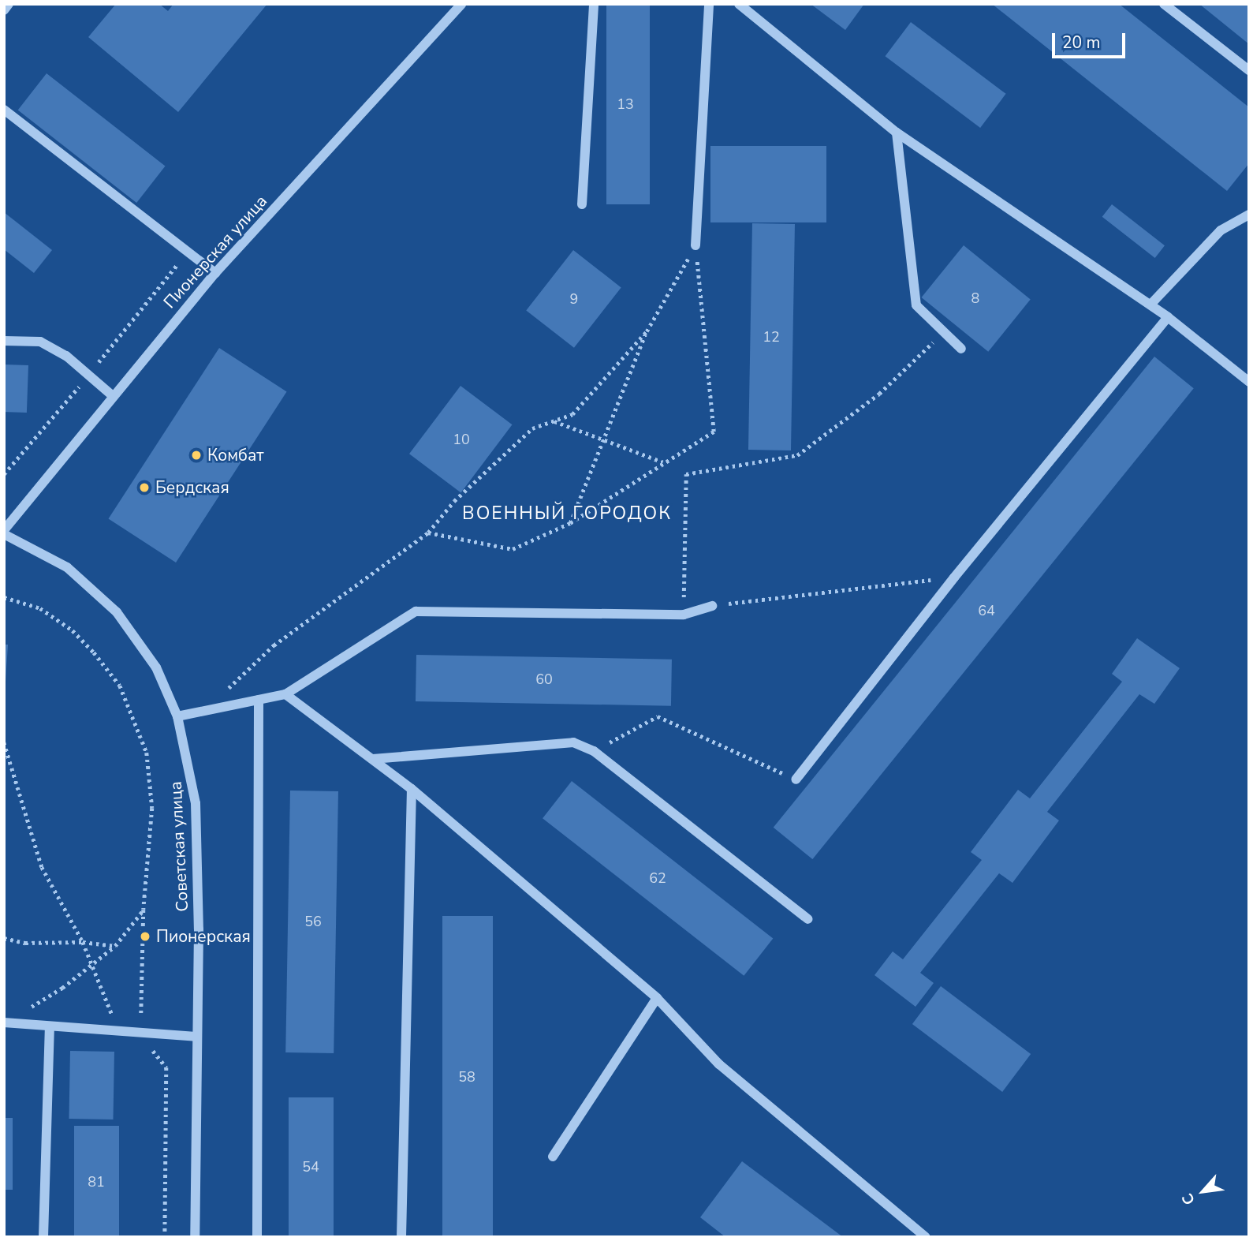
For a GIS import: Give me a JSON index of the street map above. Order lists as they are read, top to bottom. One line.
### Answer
{"streets":{"street":["Пионерская улица","Советская улица"]},"crossings":[["Пионерская улица","Советская улица"]],"districts":["ВОЕННЫЙ ГОРОДОК"],"places":["Комбат","Бердская","Пионерская"],"house_numbers":["13","8","9","12","10","64","60","62","56","58","54","81"],"scale_bar":"20 m","north":"bottom left"}
